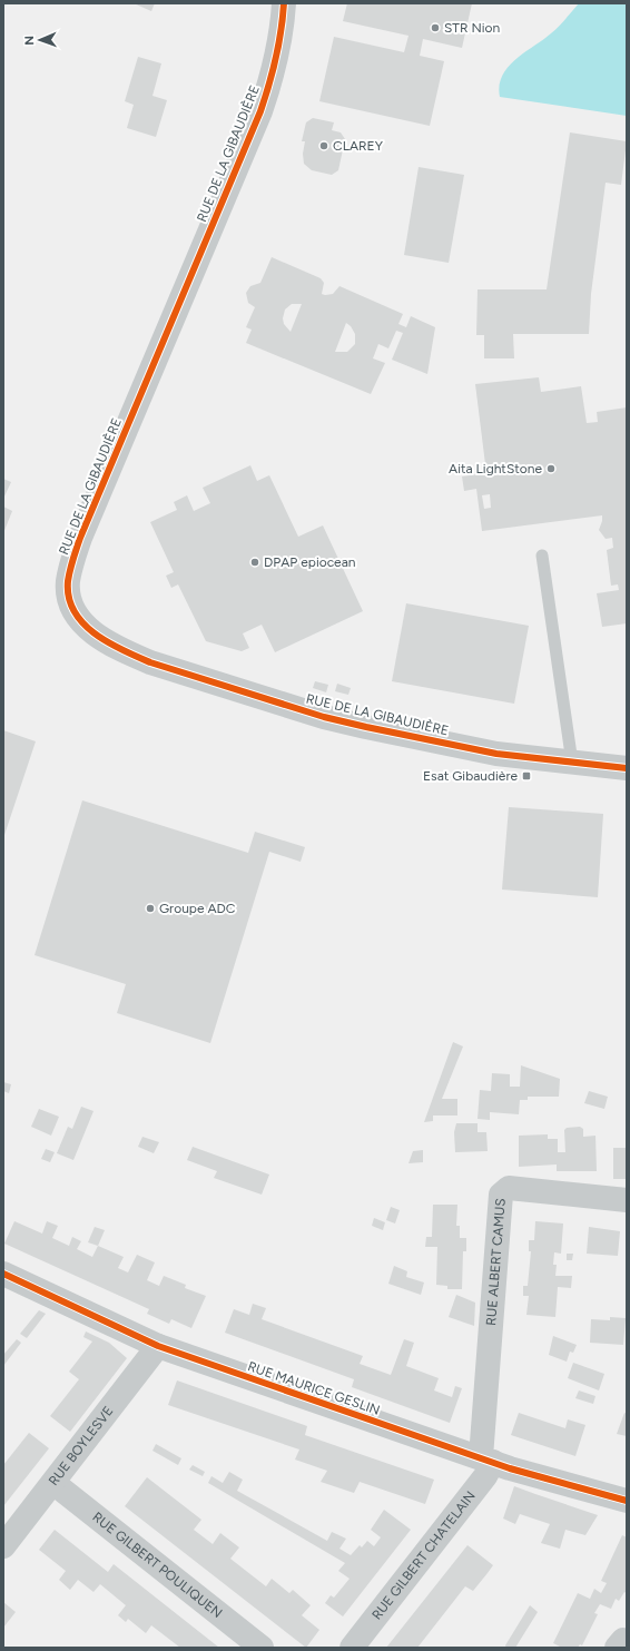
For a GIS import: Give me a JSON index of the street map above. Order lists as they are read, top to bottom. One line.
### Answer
{"streets":{"street":["RUE DE LA GIBAUDIÈRE","RUE ALBERT CAMUS","RUE MAURICE GESLIN","RUE BOYLESVE","RUE GILBERT CHATELAIN","RUE GILBERT POULIQUEN"]},"crossings":[["RUE ALBERT CAMUS","RUE MAURICE GESLIN"],["RUE ALBERT CAMUS","RUE GILBERT CHATELAIN"],["RUE MAURICE GESLIN","RUE BOYLESVE"],["RUE MAURICE GESLIN","RUE GILBERT CHATELAIN"],["RUE BOYLESVE","RUE GILBERT POULIQUEN"]],"places":{"other":["STR Nion","CLAREY","Aita LightStone","DPAP epiocean","Groupe ADC"],"transit":["Esat Gibaudière"]},"north":"left"}
